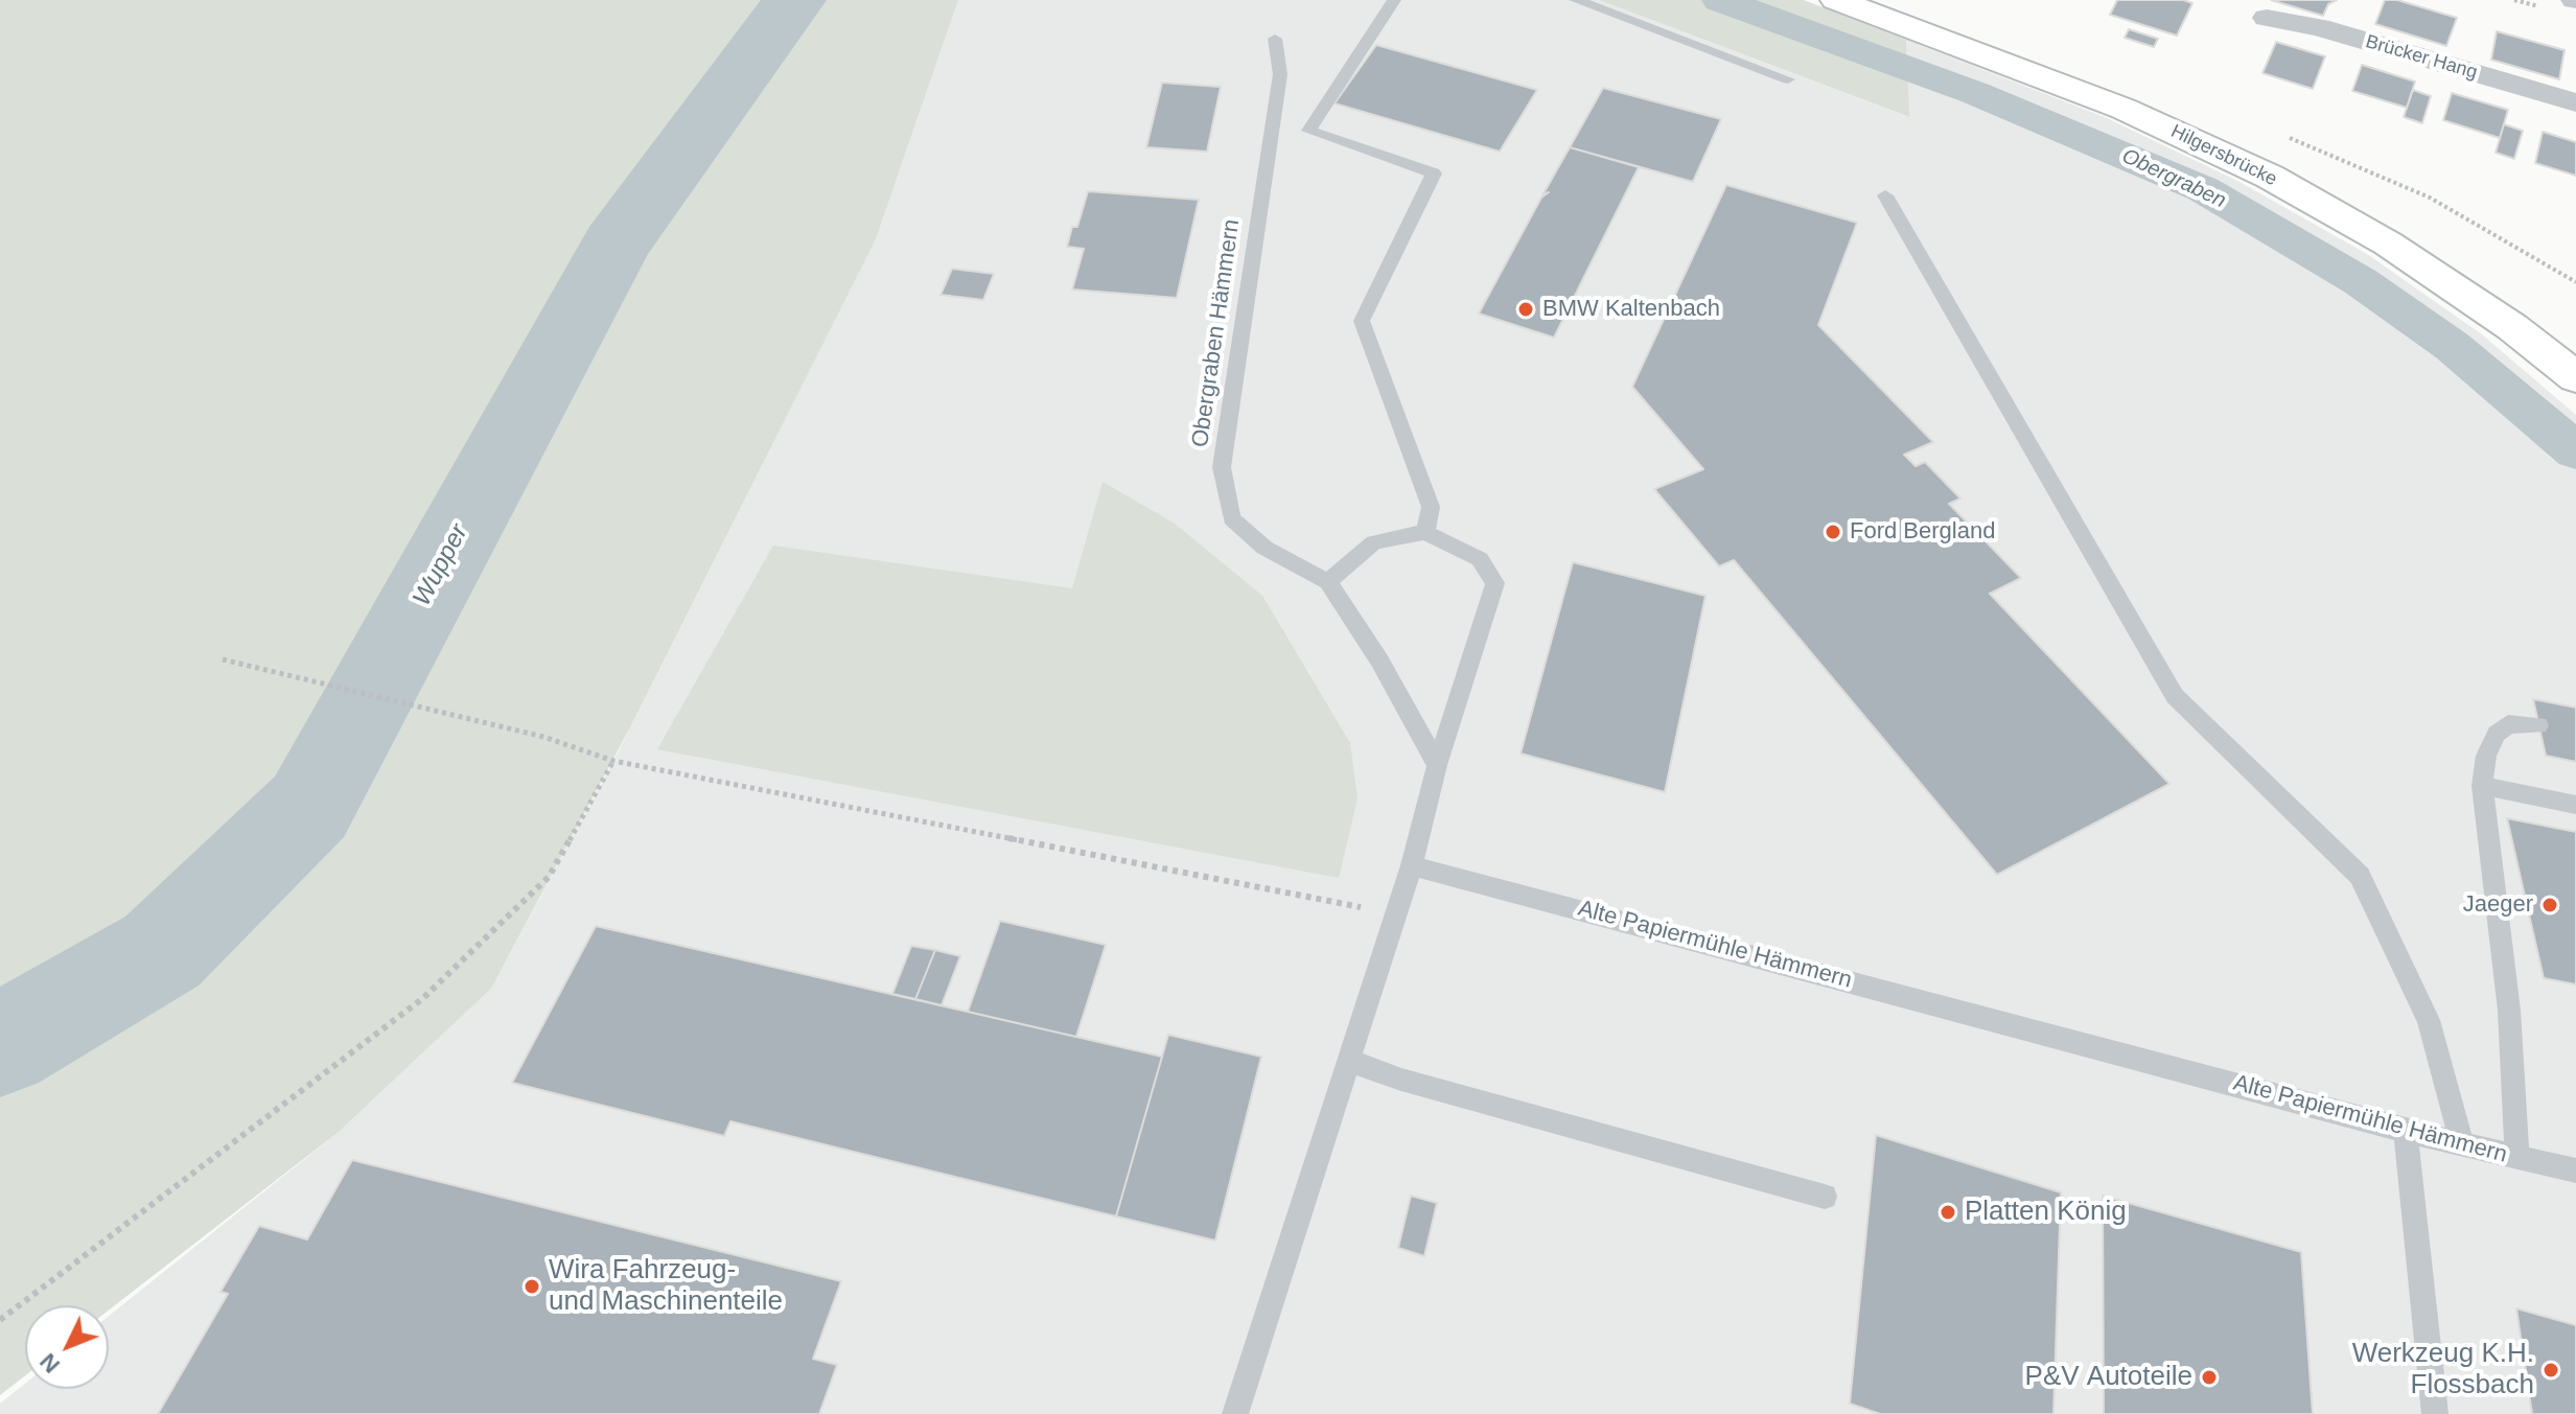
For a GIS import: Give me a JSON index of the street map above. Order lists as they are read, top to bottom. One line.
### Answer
{"streets":{"main road":["Hilgersbrücke"],"street":["Brücker Hang"],"lane":["Obergraben Hämmern","Alte Papiermühle Hämmern"]},"water":["Obergraben","Wupper"],"places":["BMW Kaltenbach","Ford Bergland","Jaeger","Platten König","Wira Fahrzeug- und Maschinenteile","Werkzeug K.H. Flossbach","P&V Autoteile"],"north":"bottom left"}
